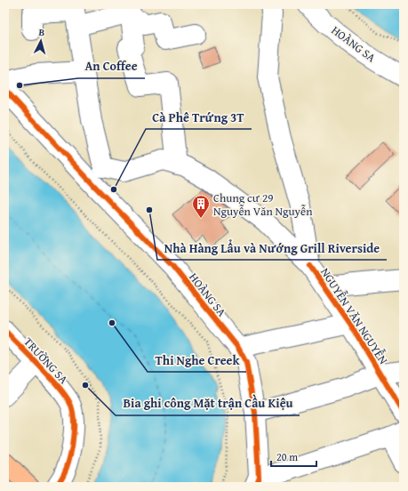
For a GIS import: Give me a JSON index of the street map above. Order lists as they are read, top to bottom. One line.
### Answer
{"streets":{"street":["HOÀNG SA","NGUYỄN VĂN NGUYỄN","TRƯỜNG SA"]},"places":{"other":["An Coffee","Cà Phê Trứng 3T","Nhà Hàng Lẩu và Nướng Grill Riverside","Thi Nghe Creek","Bia ghi công Mặt trận Cầu Kiệu"],"building":["Chung cư 29 Nguyễn Văn Nguyễn"]},"scale_bar":"20 m","north":"top"}
